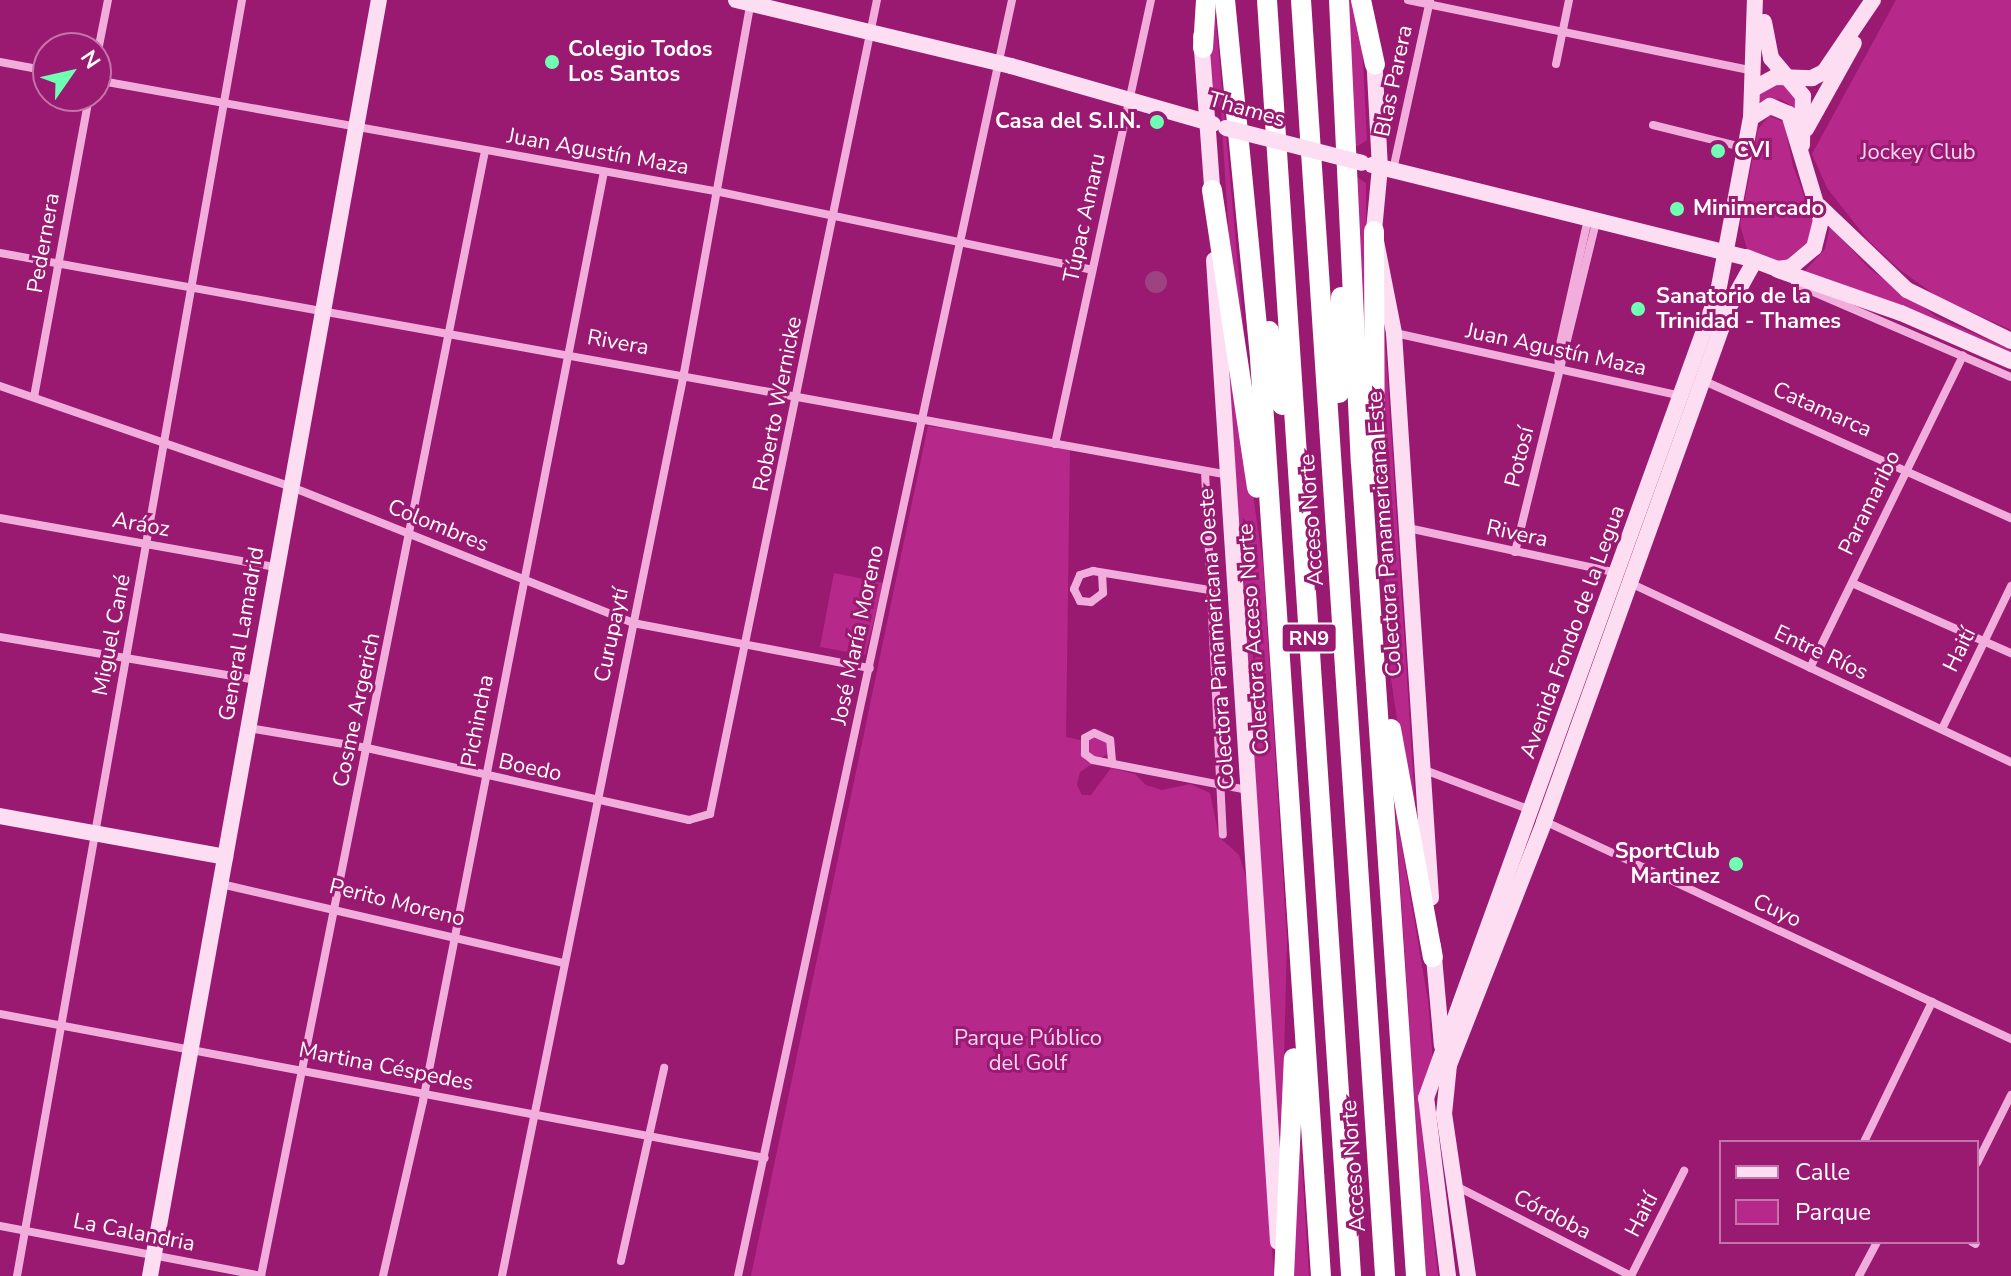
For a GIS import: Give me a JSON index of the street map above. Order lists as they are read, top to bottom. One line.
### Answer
{"streets":{"highway":["Acceso Norte","RN9","Colectora Acceso Norte"],"street":["Blas Parera","Thames","Juan Agustín Maza","Túpac Amaru","Pedernera","Rivera","Roberto Wernicke","Catamarca","Potosí","Paramaribo","Aráoz","Colombres","Colectora Panamericana Este","Avenida Fondo de la Legua","General Lamadrid","Miguel Cané","Curupaytí","José María Moreno","Colectora Panamericana Oeste","Haití","Entre Ríos","Cosme Argerich","Pichincha","Boedo","Perito Moreno","Cuyo","Martina Céspedes","Córdoba","La Calandria"]},"crossings":[["Blas Parera","Thames"],["Blas Parera","Colectora Panamericana Este"],["Thames","Túpac Amaru"],["Thames","Roberto Wernicke"],["Thames","Potosí"],["Thames","Colectora Panamericana Este"],["Thames","Avenida Fondo de la Legua"],["Thames","Curupaytí"],["Thames","José María Moreno"],["Thames","Colectora Panamericana Oeste"],["Juan Agustín Maza","Túpac Amaru"],["Juan Agustín Maza","Roberto Wernicke"],["Juan Agustín Maza","Potosí"],["Juan Agustín Maza","Colectora Panamericana Este"],["Juan Agustín Maza","Avenida Fondo de la Legua"],["Juan Agustín Maza","General Lamadrid"],["Juan Agustín Maza","Miguel Cané"],["Juan Agustín Maza","Curupaytí"],["Juan Agustín Maza","José María Moreno"],["Juan Agustín Maza","Cosme Argerich"],["Juan Agustín Maza","Pichincha"],["Túpac Amaru","Rivera"],["Pedernera","Rivera"],["Pedernera","Colombres"],["Rivera","Roberto Wernicke"],["Rivera","Potosí"],["Rivera","Colectora Panamericana Este"],["Rivera","Avenida Fondo de la Legua"],["Rivera","General Lamadrid"],["Rivera","Miguel Cané"],["Rivera","Curupaytí"],["Rivera","José María Moreno"],["Rivera","Colectora Panamericana Oeste"],["Rivera","Entre Ríos"],["Rivera","Cosme Argerich"],["Rivera","Pichincha"],["Roberto Wernicke","Colombres"],["Roberto Wernicke","Boedo"],["Catamarca","Paramaribo"],["Catamarca","Avenida Fondo de la Legua"],["Paramaribo","Entre Ríos"],["Aráoz","General Lamadrid"],["Aráoz","Miguel Cané"],["Colombres","General Lamadrid"],["Colombres","Miguel Cané"],["Colombres","Curupaytí"],["Colombres","José María Moreno"],["Colombres","Cosme Argerich"],["Colombres","Pichincha"],["Colectora Panamericana Este","Avenida Fondo de la Legua"],["Avenida Fondo de la Legua","Entre Ríos"],["Avenida Fondo de la Legua","Cuyo"],["General Lamadrid","Boedo"],["General Lamadrid","Perito Moreno"],["General Lamadrid","Martina Céspedes"],["General Lamadrid","La Calandria"],["Miguel Cané","Martina Céspedes"],["Miguel Cané","La Calandria"],["Curupaytí","Boedo"],["Curupaytí","Perito Moreno"],["Curupaytí","Martina Céspedes"],["José María Moreno","Martina Céspedes"],["Haití","Entre Ríos"],["Haití","Córdoba"],["Cosme Argerich","Boedo"],["Cosme Argerich","Perito Moreno"],["Cosme Argerich","Martina Céspedes"],["Cosme Argerich","La Calandria"],["Pichincha","Boedo"],["Pichincha","Perito Moreno"],["Pichincha","Martina Céspedes"]],"parks":["Jockey Club","Parque Público del Golf"],"places":["Colegio Todos Los Santos","Casa del S.I.N.","CVI","Minimercado","Sanatorio de la Trinidad - Thames","SportClub Martinez"],"legend":["Calle","Parque"],"north":"top right"}
